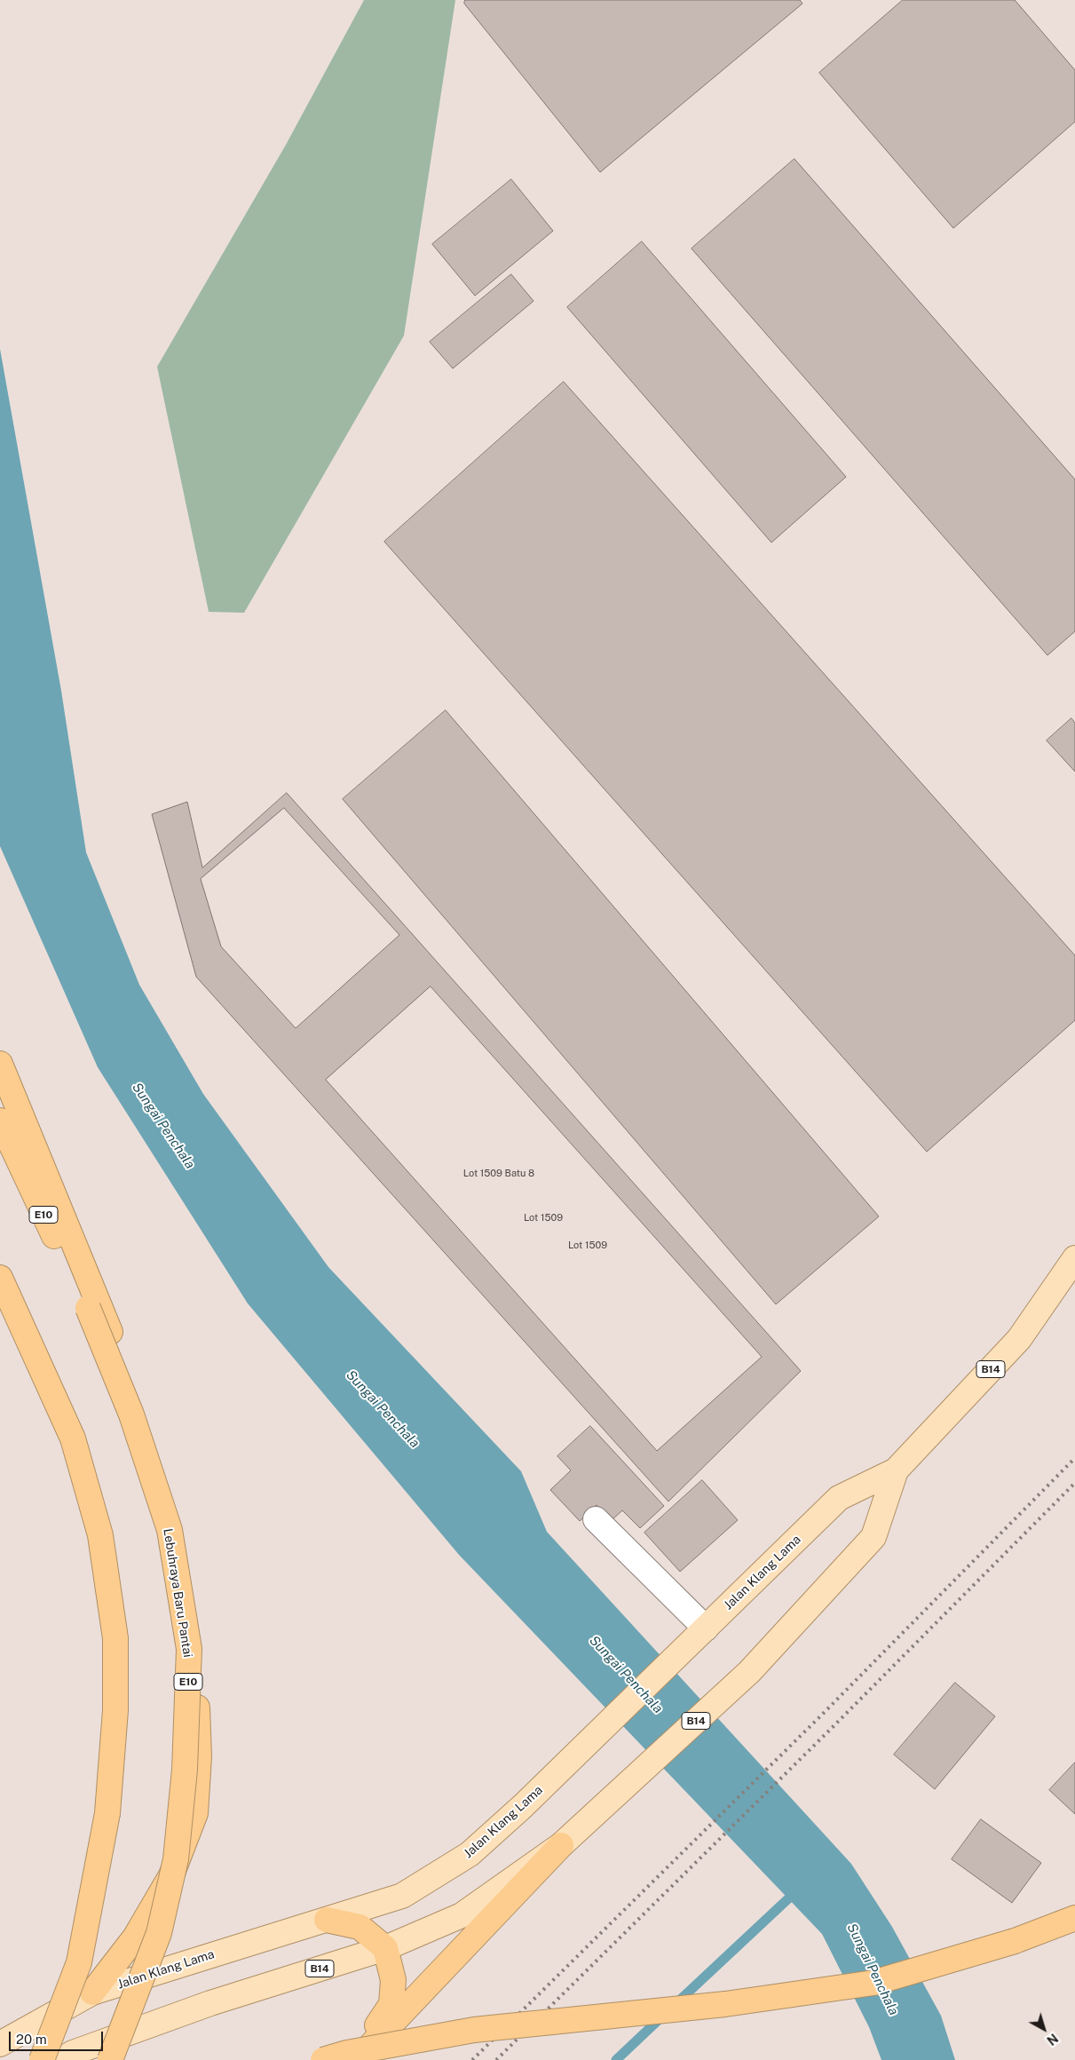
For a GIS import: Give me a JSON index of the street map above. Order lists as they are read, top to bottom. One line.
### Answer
{"streets":{"highway":["E10","Lebuhraya Baru Pantai"],"main road":["B14","Jalan Klang Lama"]},"water":["Sungai Penchala"],"house_numbers":["Lot 1509 Batu 8","Lot 1509","Lot 1509"],"scale_bar":"20 m","north":"bottom right"}
